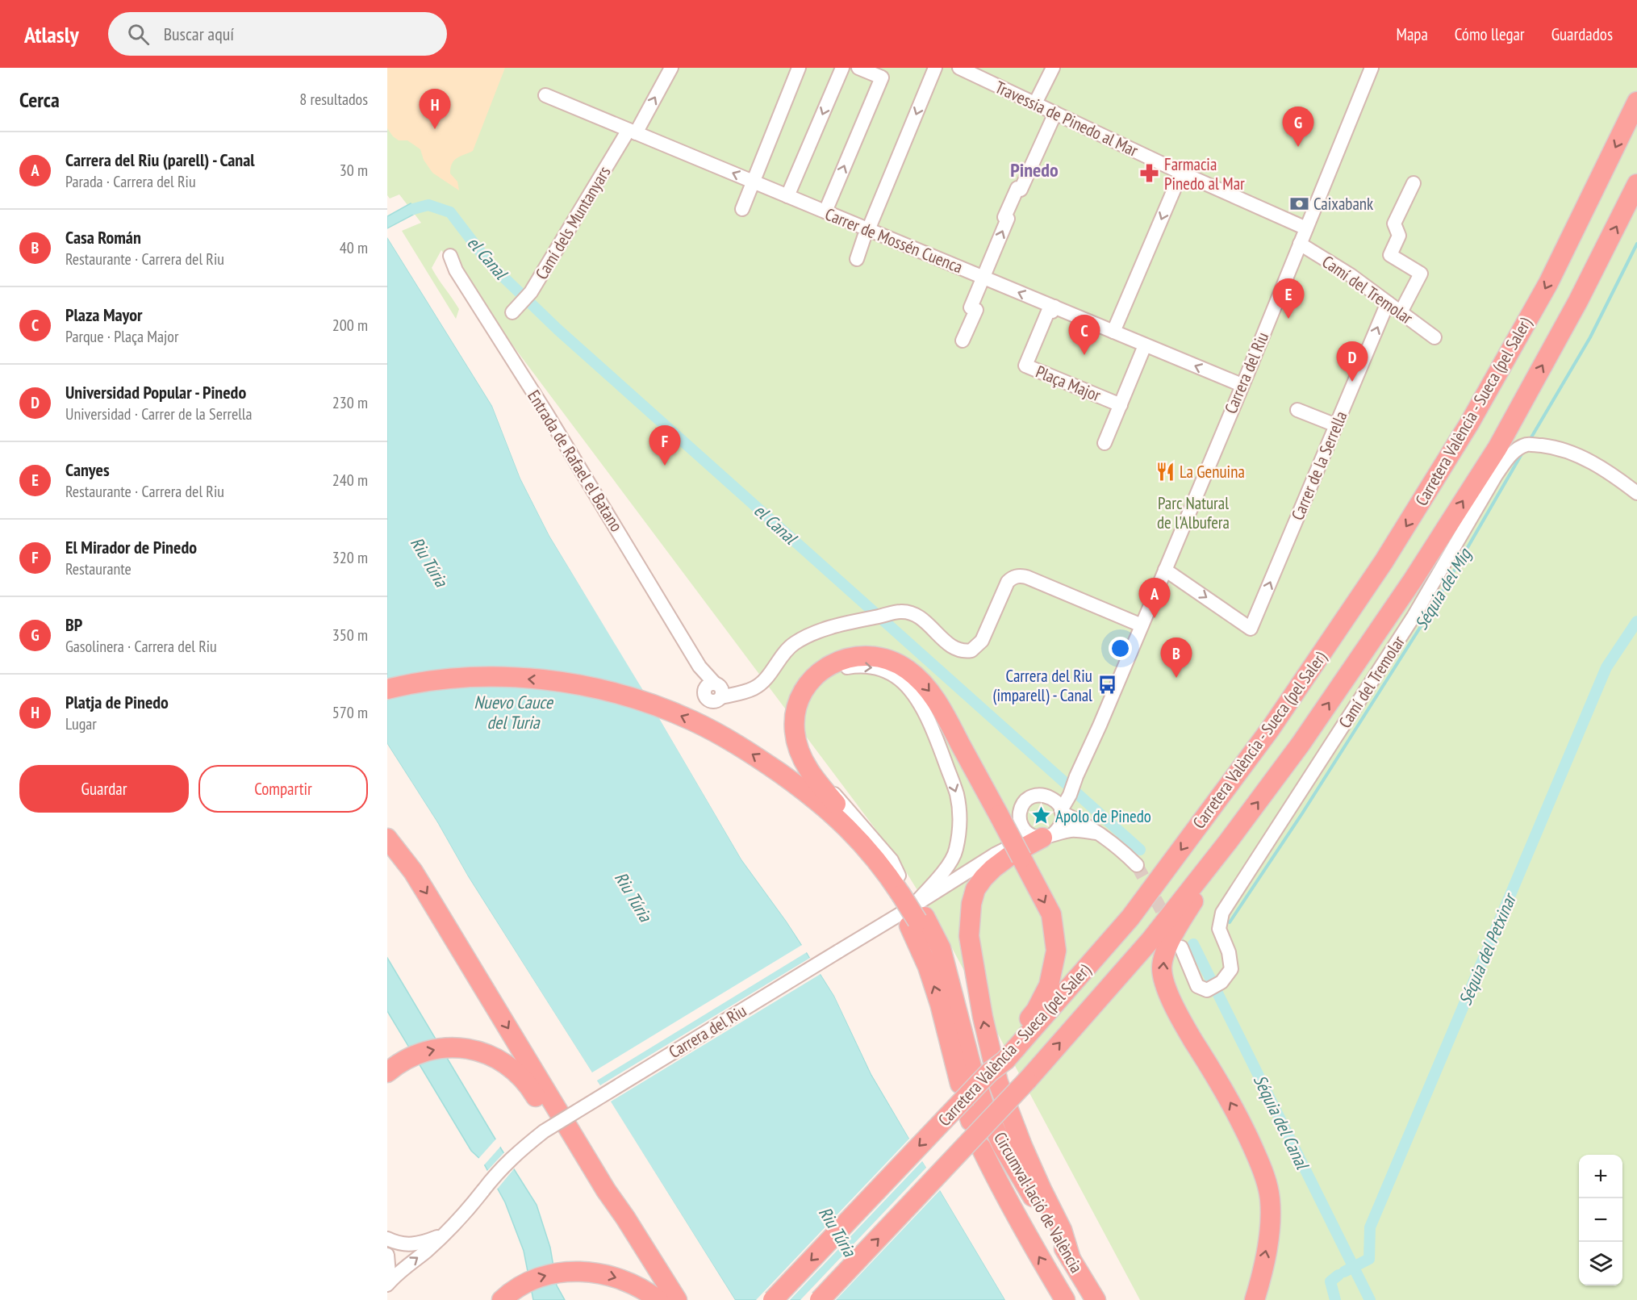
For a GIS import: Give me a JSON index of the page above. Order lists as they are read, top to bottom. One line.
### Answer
{"streets":{"highway":["Carretera València - Sueca (pel Saler)","Circumval·lació de València"],"street":["Travessia de Pinedo al Mar","Camí dels Muntanyars","Carrer de Mossén Cuenca","Camí del Tremolar","Carrera del Riu","Plaça Major","Entrada de Rafael el Batano","Carrer de la Serrella"]},"crossings":[["Travessia de Pinedo al Mar","Carrera del Riu"],["Camí dels Muntanyars","Carrer de Mossén Cuenca"],["Carrer de Mossén Cuenca","Carrera del Riu"],["Carrer de Mossén Cuenca","Plaça Major"],["Camí del Tremolar","Carrera del Riu"],["Camí del Tremolar","Carrer de la Serrella"],["Carrera del Riu","Entrada de Rafael el Batano"],["Carrera del Riu","Carrer de la Serrella"],["Carrera del Riu","Circumval·lació de València"]],"one_way":["Carrer de Mossén Cuenca"],"districts":["Pinedo"],"water":["el Canal","Riu Túria","Séquia del Mig","Nuevo Cauce del Turia","Séquia del Petxinar","Séquia del Canal"],"parks":["Parc Natural de l'Albufera"],"places":{"pharmacy":["Farmacia Pinedo al Mar"],"bank":["Caixabank"],"restaurant":["La Genuina"],"bus stop":["Carrera del Riu (imparell) - Canal"],"place":["Apolo de Pinedo"]},"page":{"header":"Atlasly","search":"Buscar aquí","nav":["Mapa","Cómo llegar","Guardados"],"heading":["Cerca","8 resultados"],"pins":["H","G","E","C","D","F","A","B"],"list":[{"mark":"A","name":"Carrera del Riu (parell) - Canal","note":"Parada · Carrera del Riu","value":"30 m"},{"mark":"B","name":"Casa Román","note":"Restaurante · Carrera del Riu","value":"40 m"},{"mark":"C","name":"Plaza Mayor","note":"Parque · Plaça Major","value":"200 m"},{"mark":"D","name":"Universidad Popular - Pinedo","note":"Universidad · Carrer de la Serrella","value":"230 m"},{"mark":"E","name":"Canyes","note":"Restaurante · Carrera del Riu","value":"240 m"},{"mark":"F","name":"El Mirador de Pinedo","note":"Restaurante","value":"320 m"},{"mark":"G","name":"BP","note":"Gasolinera · Carrera del Riu","value":"350 m"},{"mark":"H","name":"Platja de Pinedo","note":"Lugar","value":"570 m"}],"buttons":["Guardar","Compartir"],"map_buttons":["+","−"]}}
